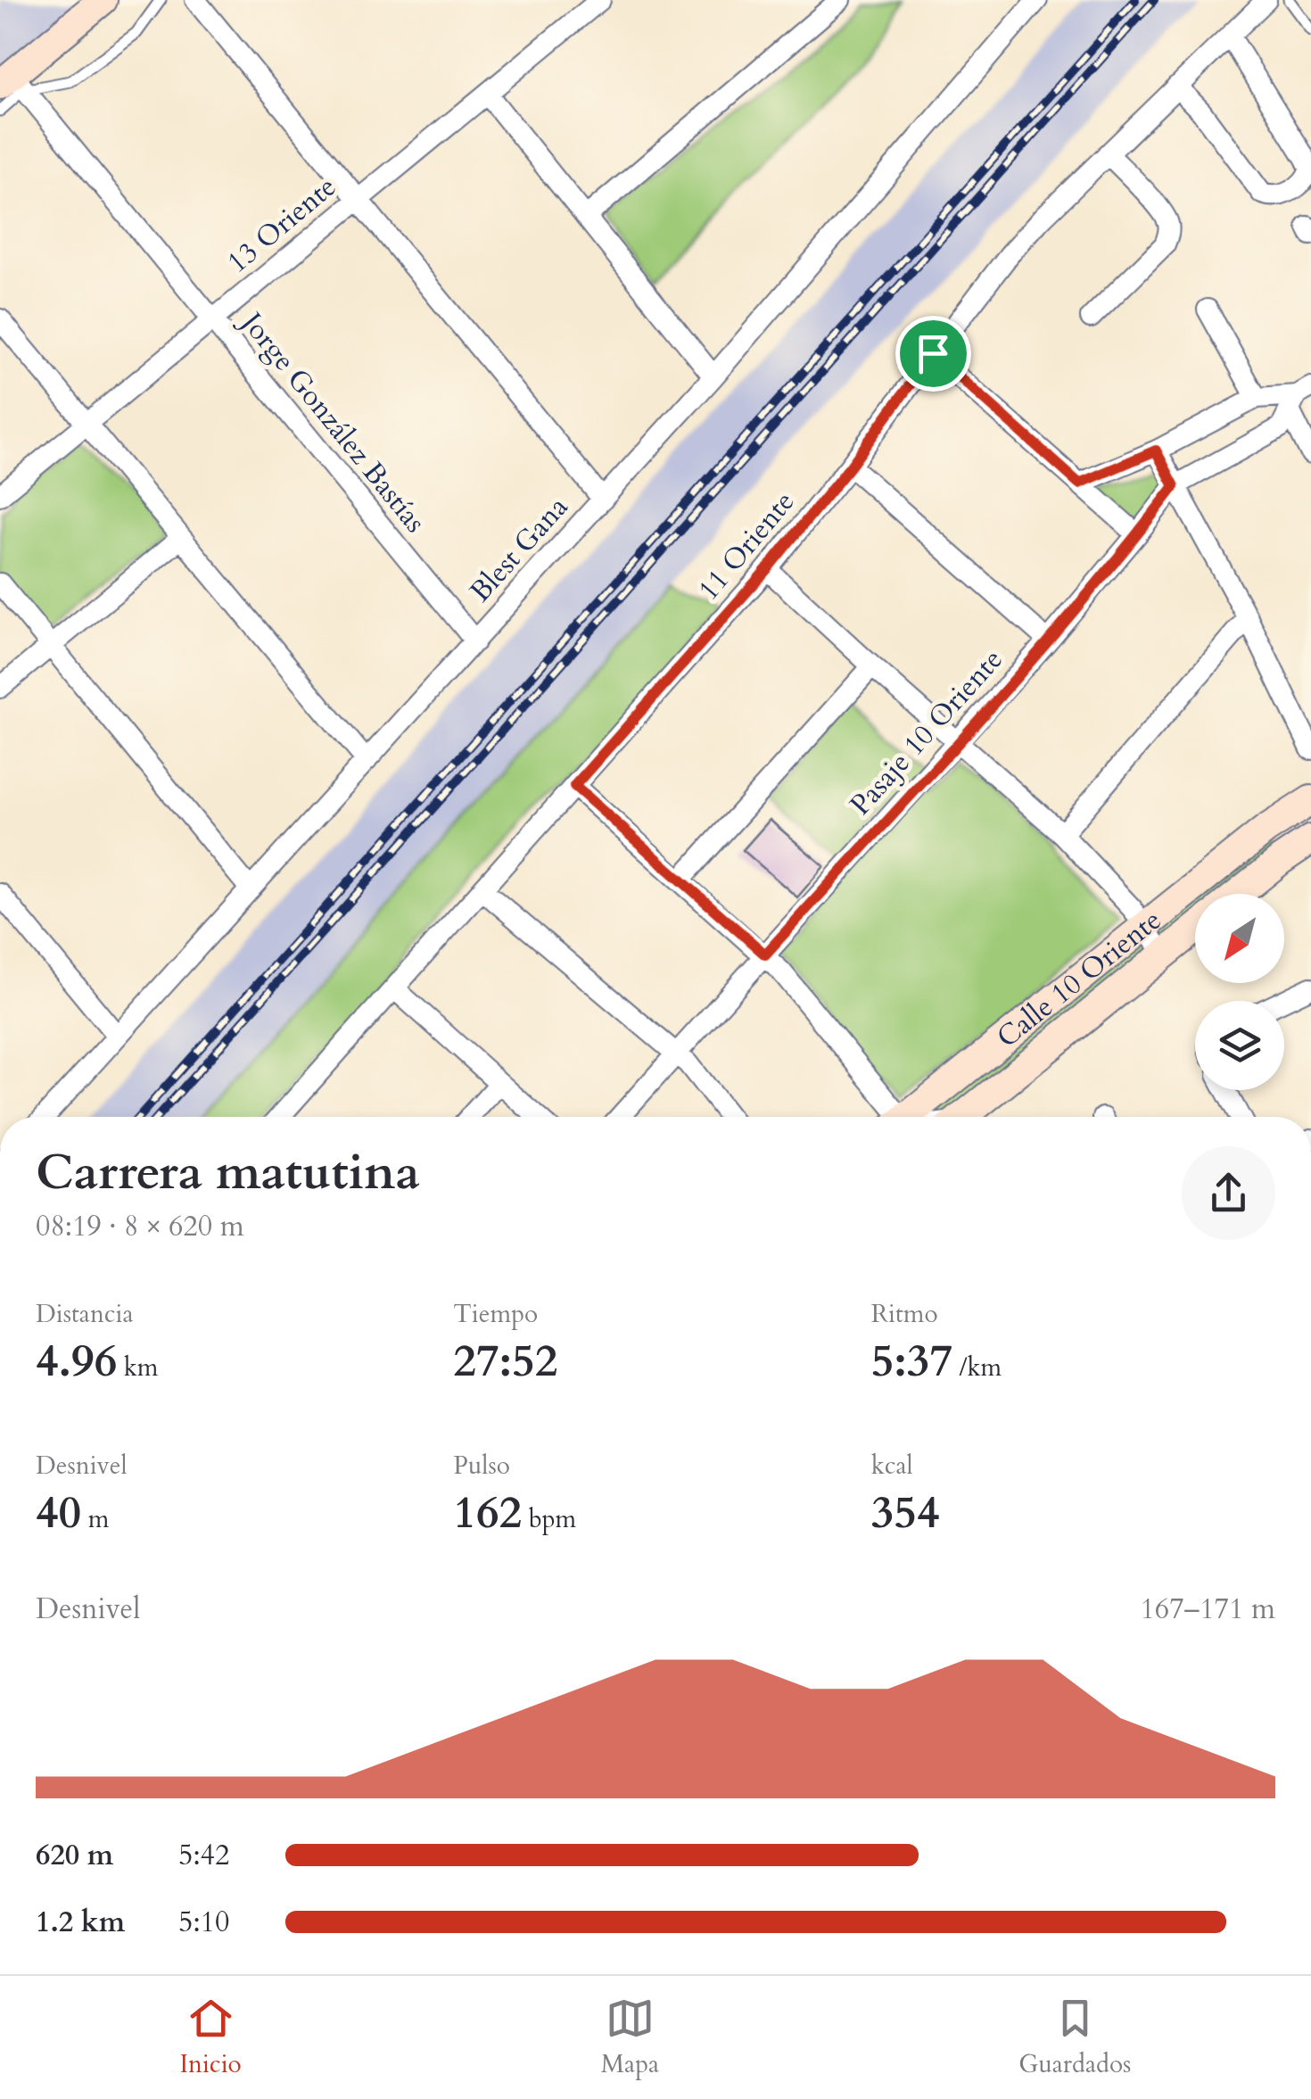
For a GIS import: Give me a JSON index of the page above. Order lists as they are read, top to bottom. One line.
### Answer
{"streets":{"main road":["Calle 10 Oriente"],"street":["13 Oriente","Jorge González Bastías","11 Oriente","Blest Gana","Pasaje 10 Oriente"]},"crossings":[["13 Oriente","Jorge González Bastías"],["Jorge González Bastías","Blest Gana"]],"north":"bottom left","page":{"heading":["Carrera matutina","08:19 · 8 × 620 m"],"stats":[["Distancia","4.96 km"],["Tiempo","27:52"],["Ritmo","5:37 /km"],["Desnivel","40 m"],["Pulso","162 bpm"],["kcal","354"]],"chart":["Desnivel","167–171 m"],"list":[{"name":"620 m","note":"5:42"},{"name":"1.2 km","note":"5:10"}],"tabs":["Inicio","Mapa","Guardados"]}}
